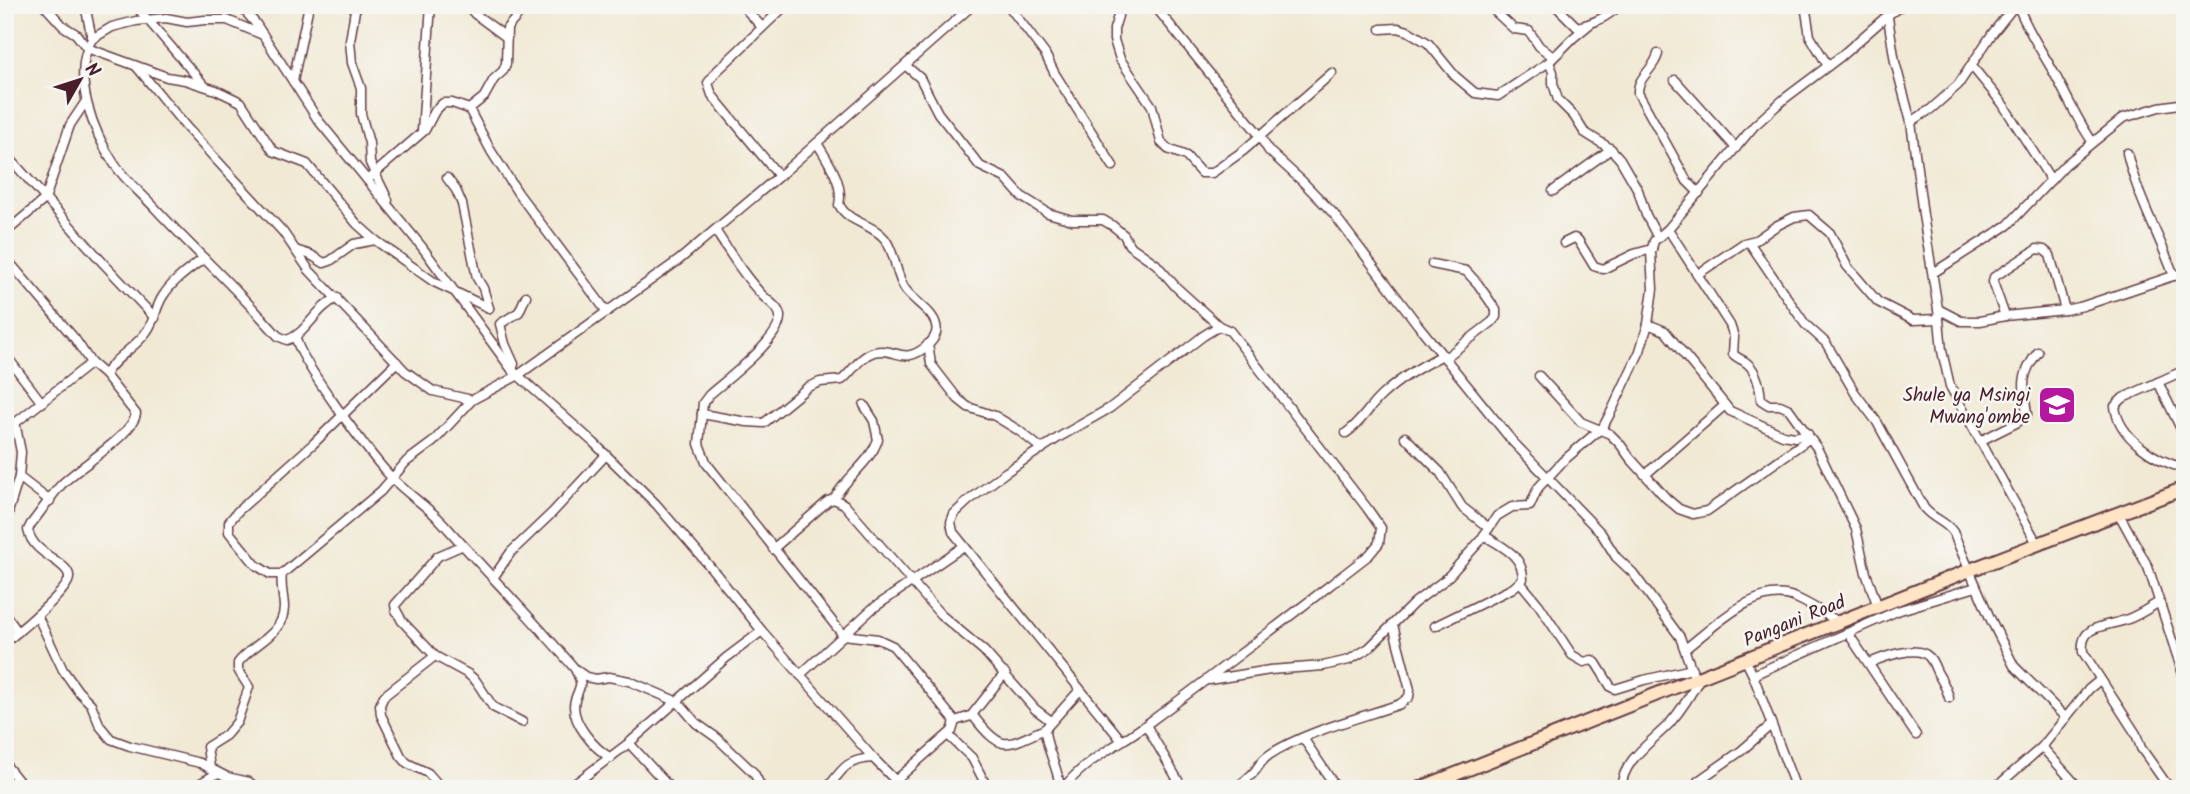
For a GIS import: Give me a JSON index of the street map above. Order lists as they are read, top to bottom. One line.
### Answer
{"streets":{"main road":["Pangani Road"]},"places":{"school or university":["Shule ya Msingi Mwang'ombe"]},"north":"top right"}
